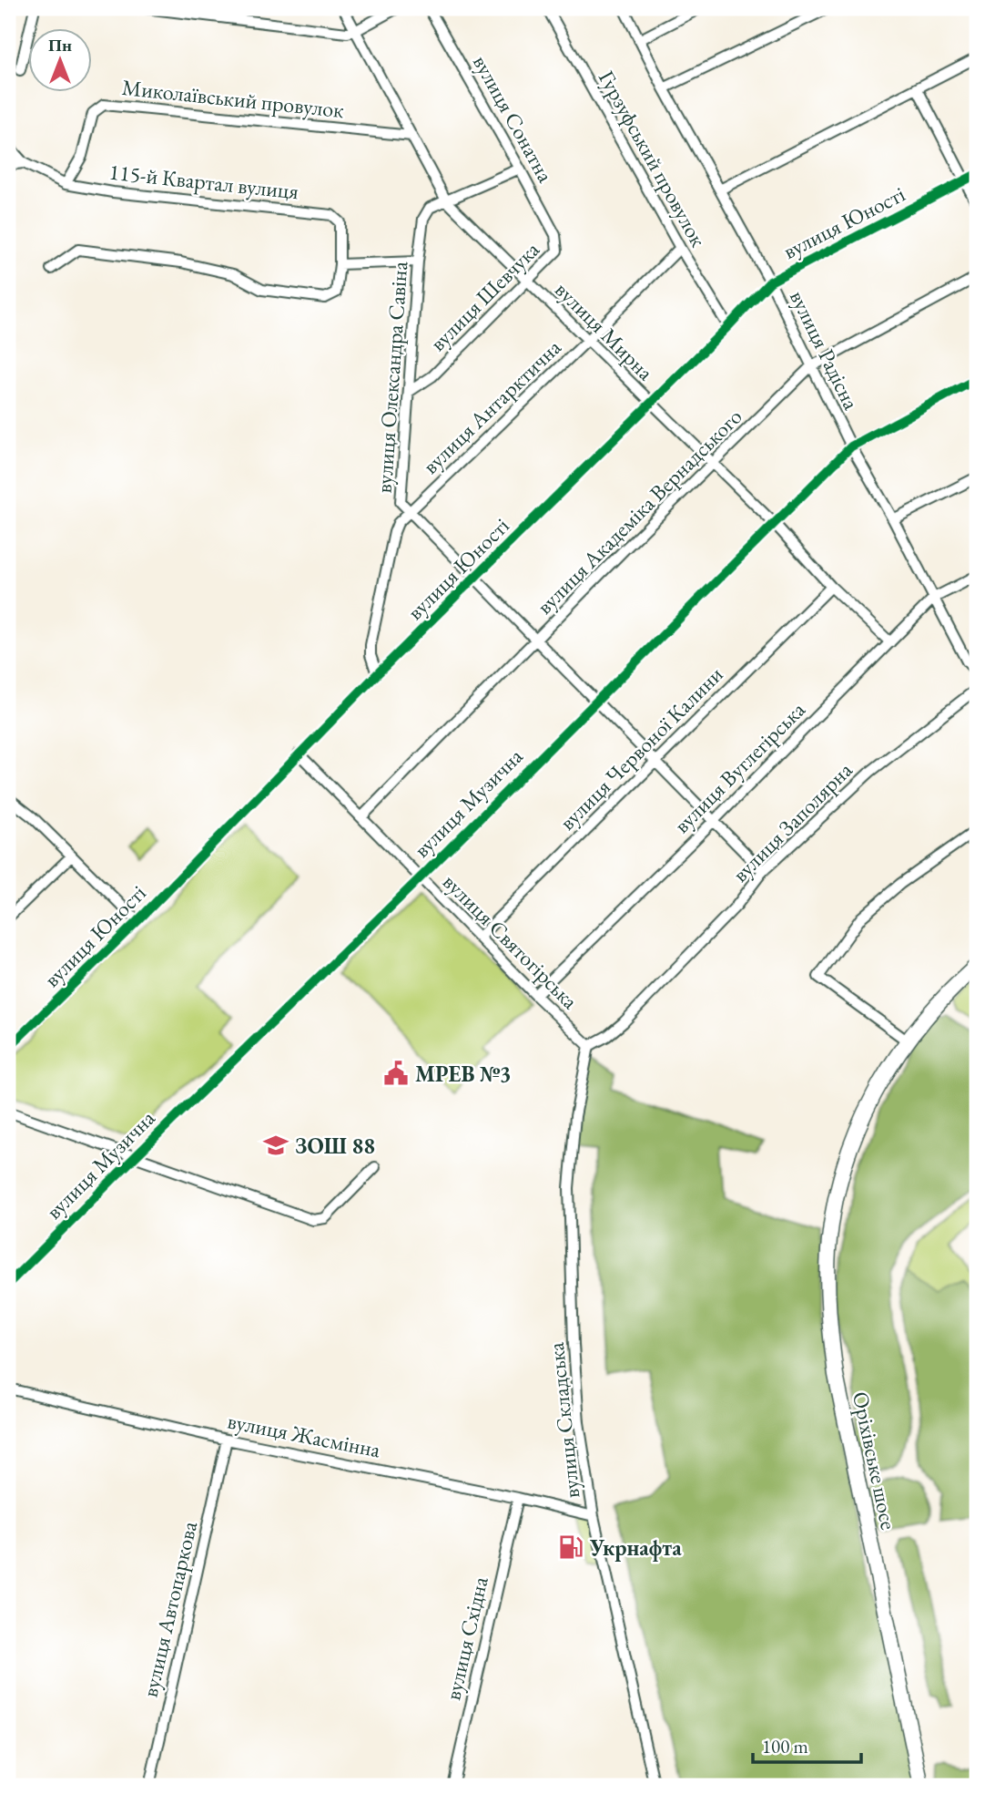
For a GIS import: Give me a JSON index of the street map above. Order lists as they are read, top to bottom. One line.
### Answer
{"streets":{"highway":["Оріхівське шосе"],"street":["Миколаївський провулок","вулиця Сонатна","Гурзуфський провулок","115-й Квартал вулиця","вулиця Юності","вулиця Шевчука","вулиця Мирна","вулиця Радісна","вулиця Олександра Савіна","вулиця Антарктична","вулиця Академіка Вернадського","вулиця Червоної Калини","вулиця Вуглегірська","вулиця Музична","вулиця Заполярна","вулиця Святогірська","вулиця Складська","вулиця Жасмінна","вулиця Автопаркова","вулиця Східна"]},"crossings":[["Миколаївський провулок","115-й Квартал вулиця"],["Миколаївський провулок","вулиця Мирна"],["вулиця Сонатна","вулиця Шевчука"],["вулиця Сонатна","вулиця Олександра Савіна"],["Гурзуфський провулок","вулиця Юності"],["Гурзуфський провулок","вулиця Антарктична"],["вулиця Юності","вулиця Мирна"],["вулиця Юності","вулиця Радісна"],["вулиця Юності","вулиця Олександра Савіна"],["вулиця Юності","вулиця Святогірська"],["вулиця Шевчука","вулиця Мирна"],["вулиця Шевчука","вулиця Олександра Савіна"],["вулиця Мирна","вулиця Олександра Савіна"],["вулиця Мирна","вулиця Антарктична"],["вулиця Мирна","вулиця Академіка Вернадського"],["вулиця Мирна","вулиця Червоної Калини"],["вулиця Мирна","вулиця Вуглегірська"],["вулиця Мирна","вулиця Музична"],["вулиця Радісна","вулиця Академіка Вернадського"],["вулиця Радісна","вулиця Вуглегірська"],["вулиця Радісна","вулиця Музична"],["вулиця Олександра Савіна","вулиця Антарктична"],["вулиця Академіка Вернадського","вулиця Святогірська"],["вулиця Червоної Калини","вулиця Святогірська"],["вулиця Вуглегірська","вулиця Святогірська"],["вулиця Музична","вулиця Святогірська"],["вулиця Заполярна","вулиця Святогірська"],["вулиця Заполярна","вулиця Складська"],["вулиця Святогірська","вулиця Складська"],["вулиця Складська","вулиця Жасмінна"],["вулиця Жасмінна","вулиця Автопаркова"],["вулиця Жасмінна","вулиця Східна"]],"places":{"public building":["МРЕВ №3"],"school or university":["ЗОШ 88"],"fuel station":["Укрнафта"]},"scale_bar":"100 m","north":"top"}
